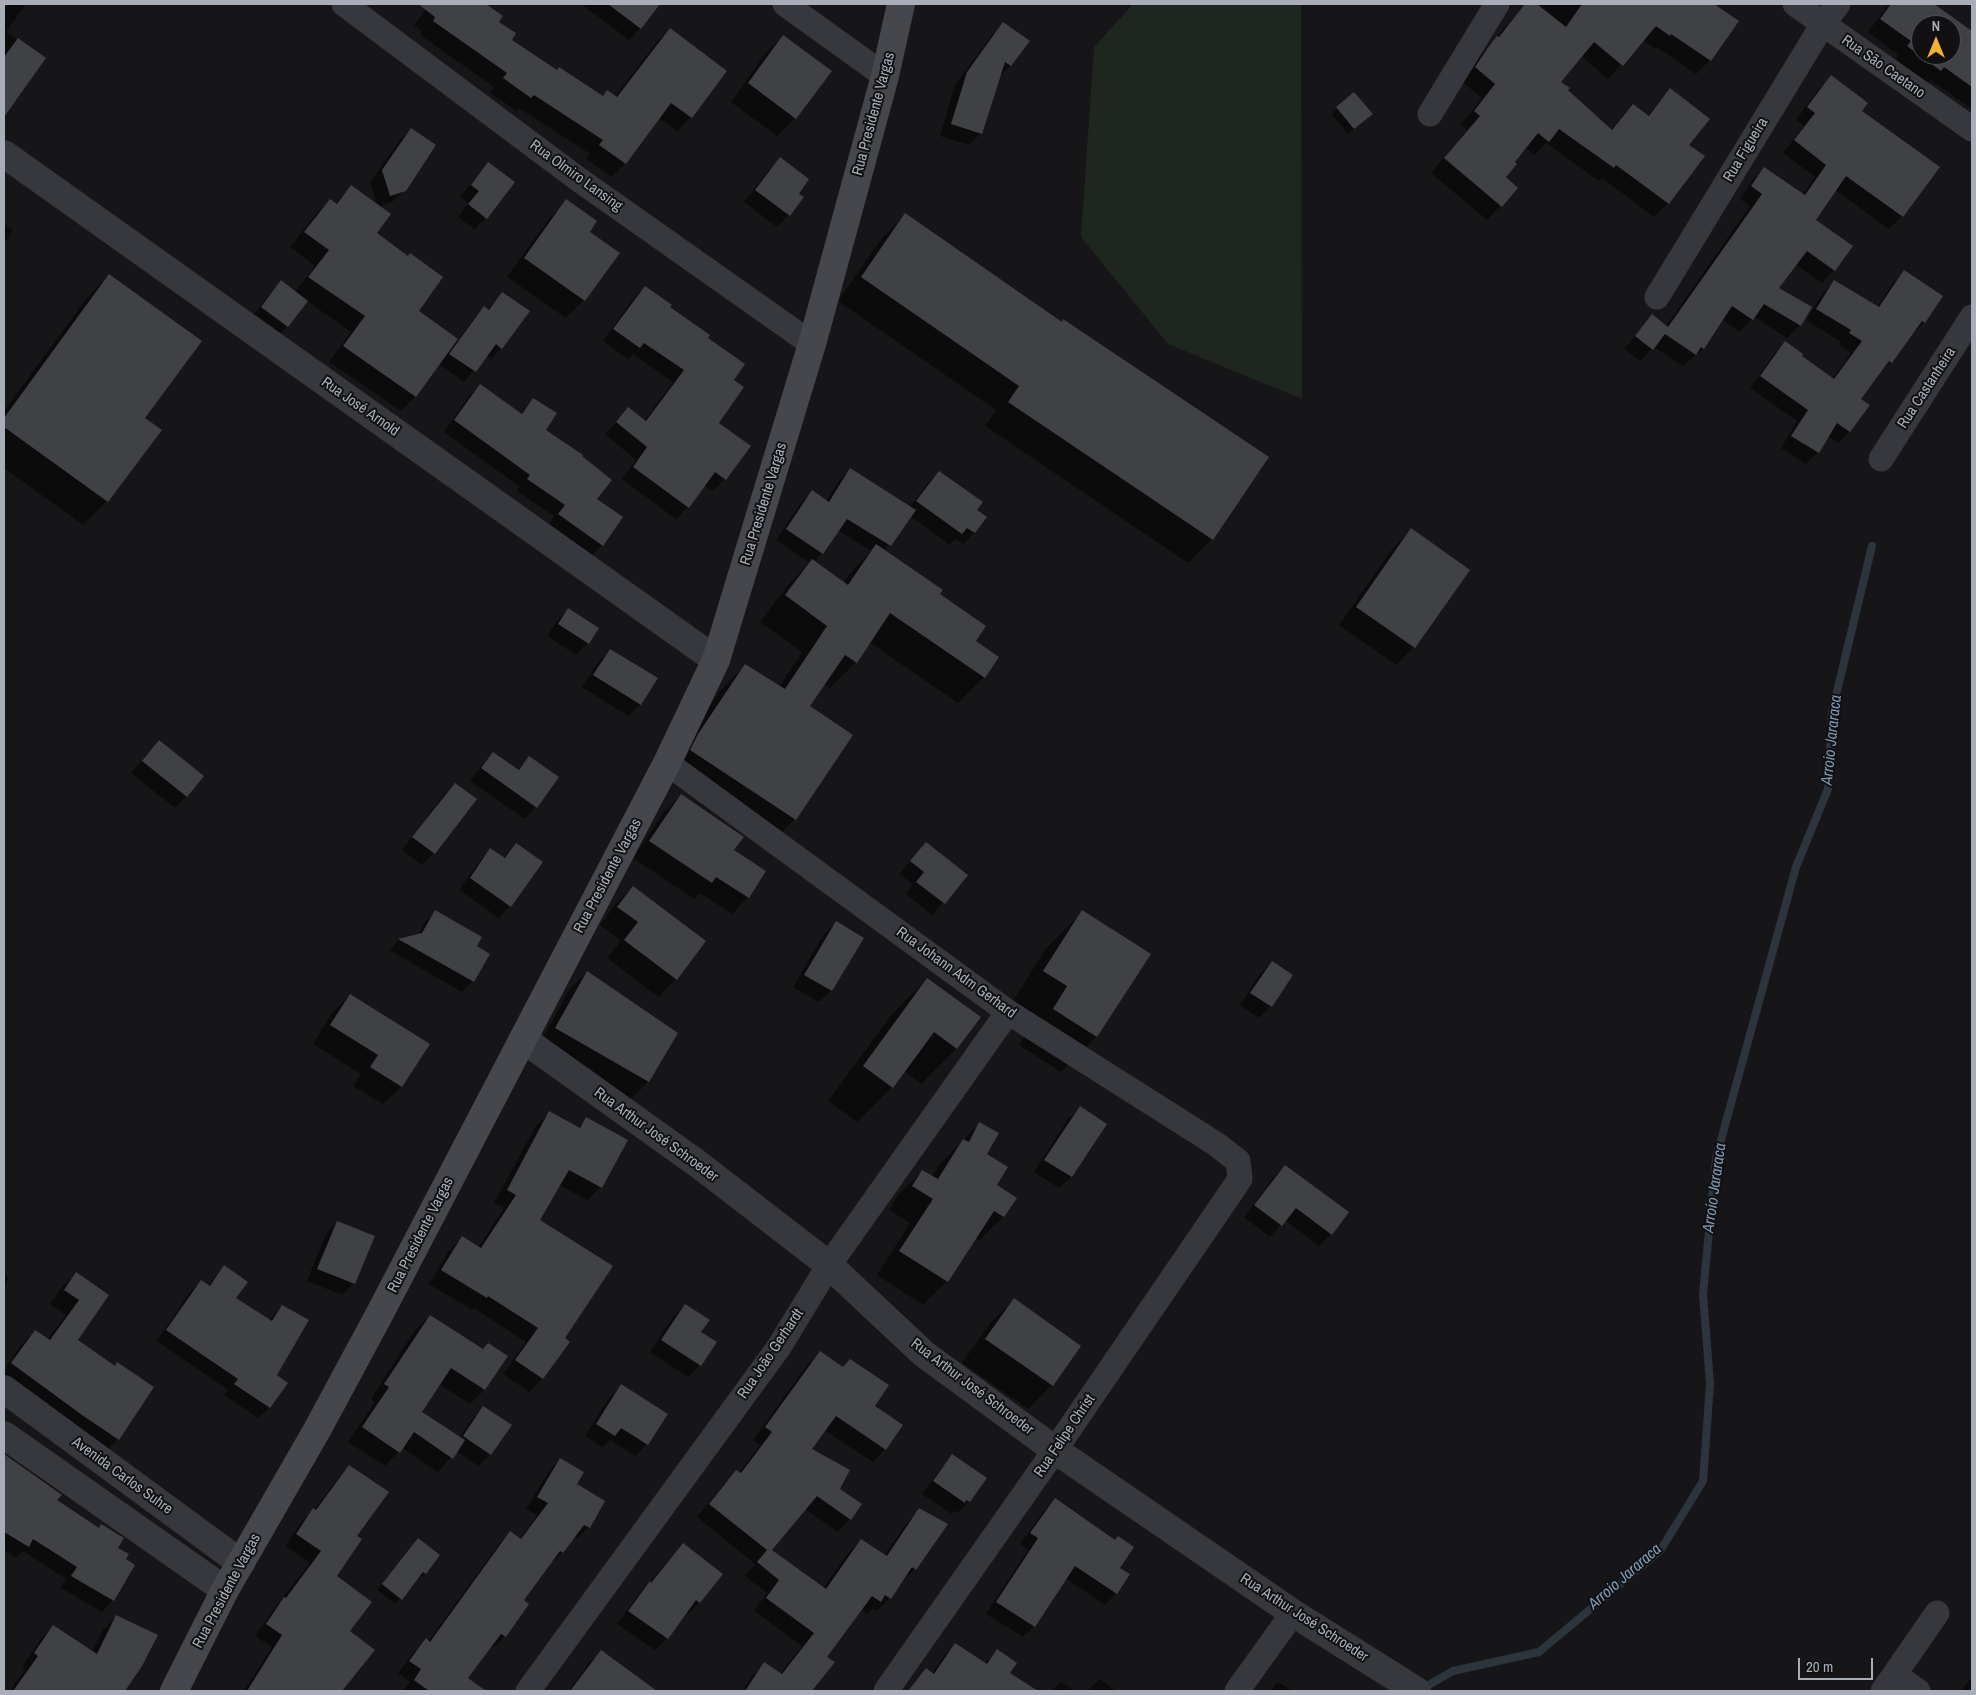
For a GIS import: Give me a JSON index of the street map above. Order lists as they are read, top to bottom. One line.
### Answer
{"streets":{"main road":["Rua Presidente Vargas"],"street":["Rua São Caetano","Rua Figueira","Rua Olmiro Lansing","Rua Castanheira","Rua José Arnold","Rua Johann Adm Gerhard","Rua Arthur José Schroeder","Rua João Gerhardt","Rua Felipe Christ","Avenida Carlos Suhre"]},"crossings":[["Rua São Caetano","Rua Figueira"],["Rua Presidente Vargas","Rua Olmiro Lansing"],["Rua Presidente Vargas","Rua José Arnold"],["Rua Presidente Vargas","Rua Johann Adm Gerhard"],["Rua Presidente Vargas","Rua Arthur José Schroeder"],["Rua Presidente Vargas","Avenida Carlos Suhre"],["Rua Johann Adm Gerhard","Rua João Gerhardt"],["Rua Johann Adm Gerhard","Rua Felipe Christ"],["Rua Arthur José Schroeder","Rua João Gerhardt"],["Rua Arthur José Schroeder","Rua Felipe Christ"]],"water":["Arroio Jararaca"],"scale_bar":"20 m","north":"top"}
